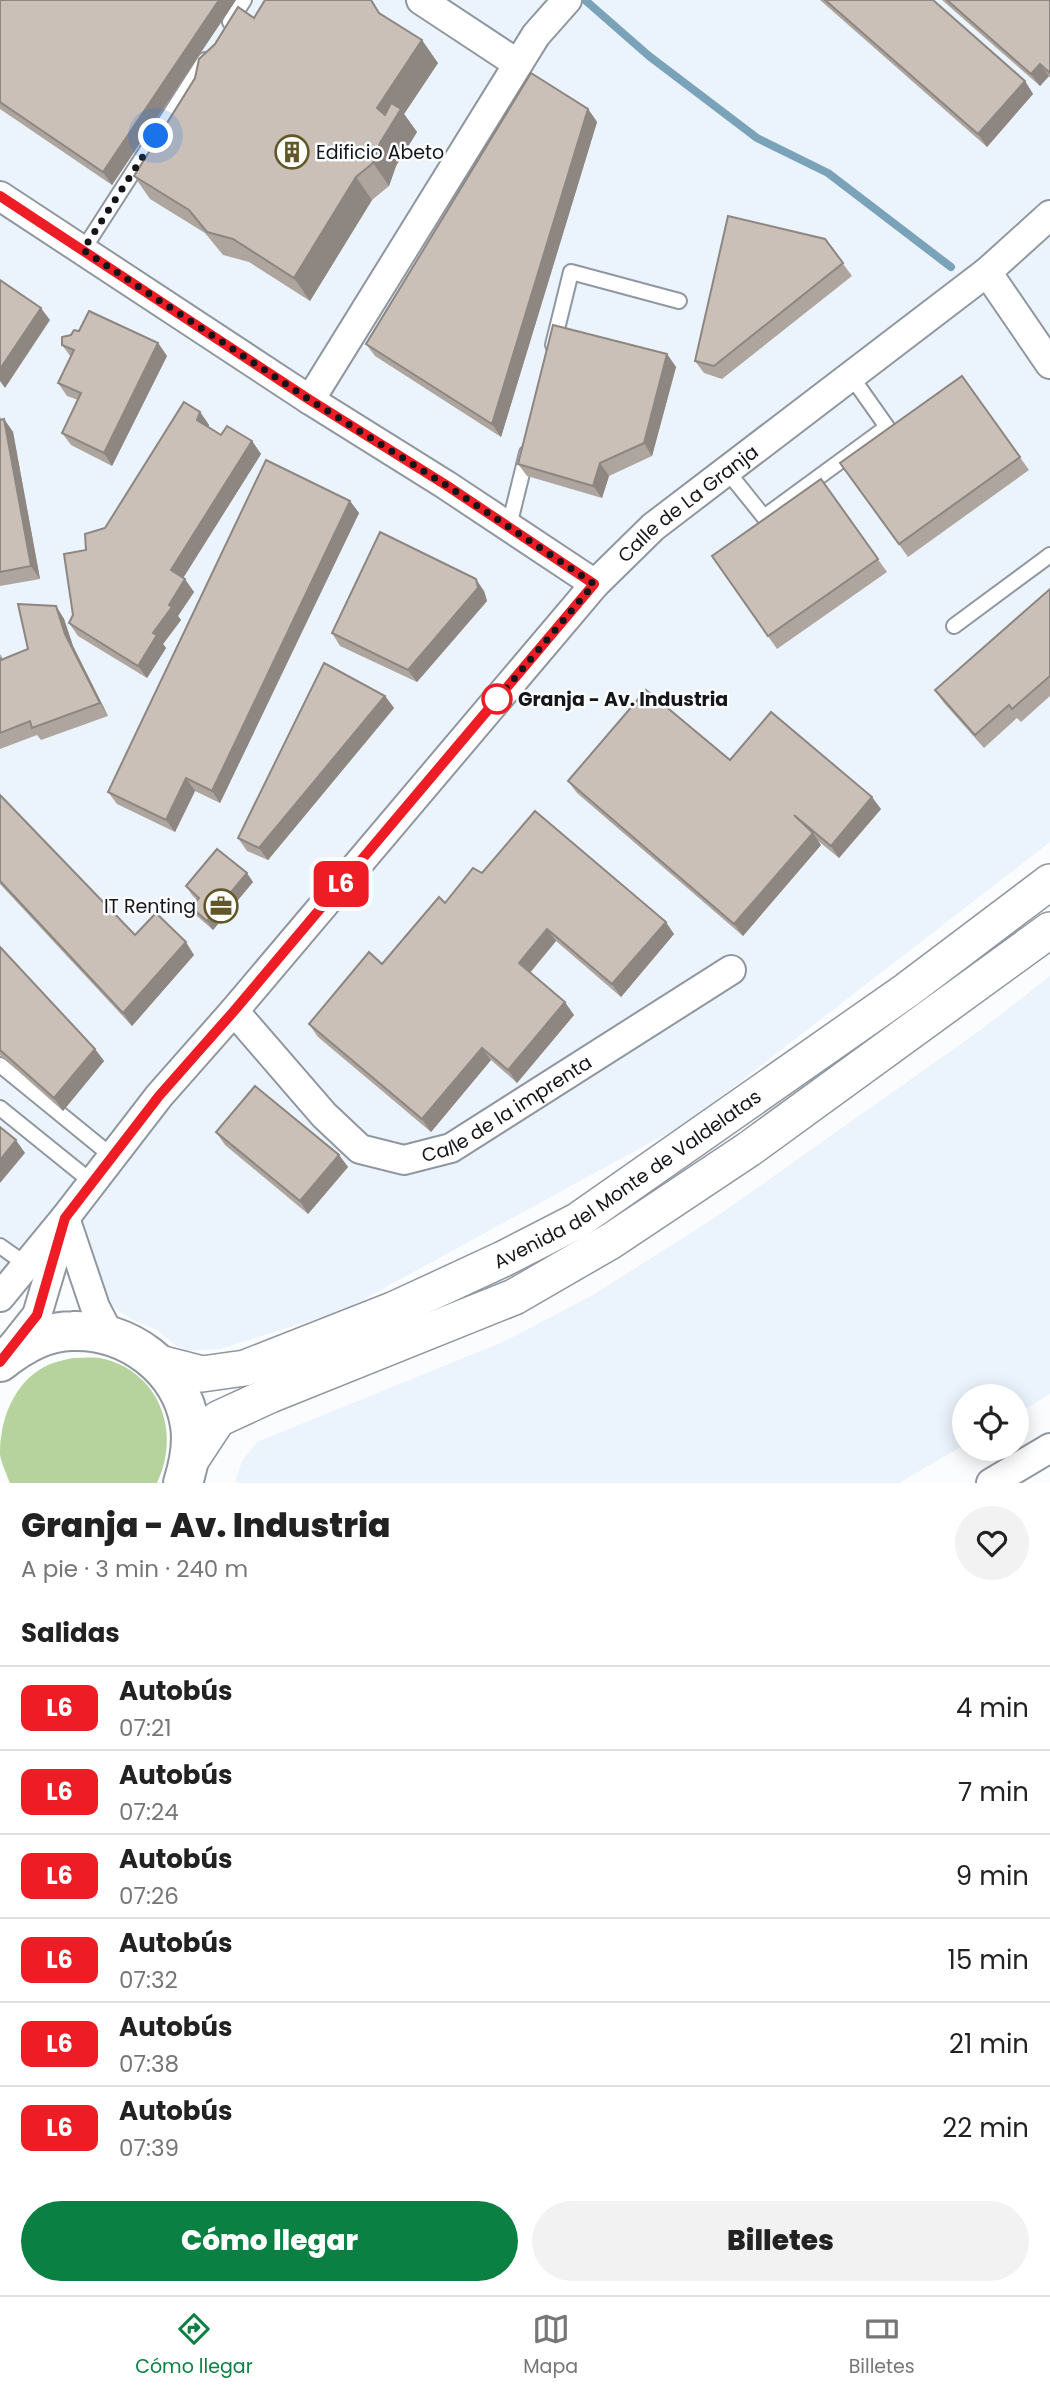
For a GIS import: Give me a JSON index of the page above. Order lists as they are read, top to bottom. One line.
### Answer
{"streets":{"street":["Calle de La Granja","Calle de la imprenta","Avenida del Monte de Valdelatas"]},"crossings":[["Calle de La Granja","Calle de la imprenta"]],"places":{"building":["Edificio Abeto"],"other":["Granja - Av. Industria"],"office":["IT Renting"]},"lines":["bus line L6"],"page":{"on_map":"L6","heading":[["Granja - Av. Industria","A pie · 3 min · 240 m"],"Salidas"],"list":[{"mark":"L6","name":"Autobús","note":"07:21","value":"4 min"},{"mark":"L6","name":"Autobús","note":"07:24","value":"7 min"},{"mark":"L6","name":"Autobús","note":"07:26","value":"9 min"},{"mark":"L6","name":"Autobús","note":"07:32","value":"15 min"},{"mark":"L6","name":"Autobús","note":"07:38","value":"21 min"},{"mark":"L6","name":"Autobús","note":"07:39","value":"22 min"}],"buttons":["Cómo llegar","Billetes"],"tabs":["Cómo llegar","Mapa","Billetes"]}}
